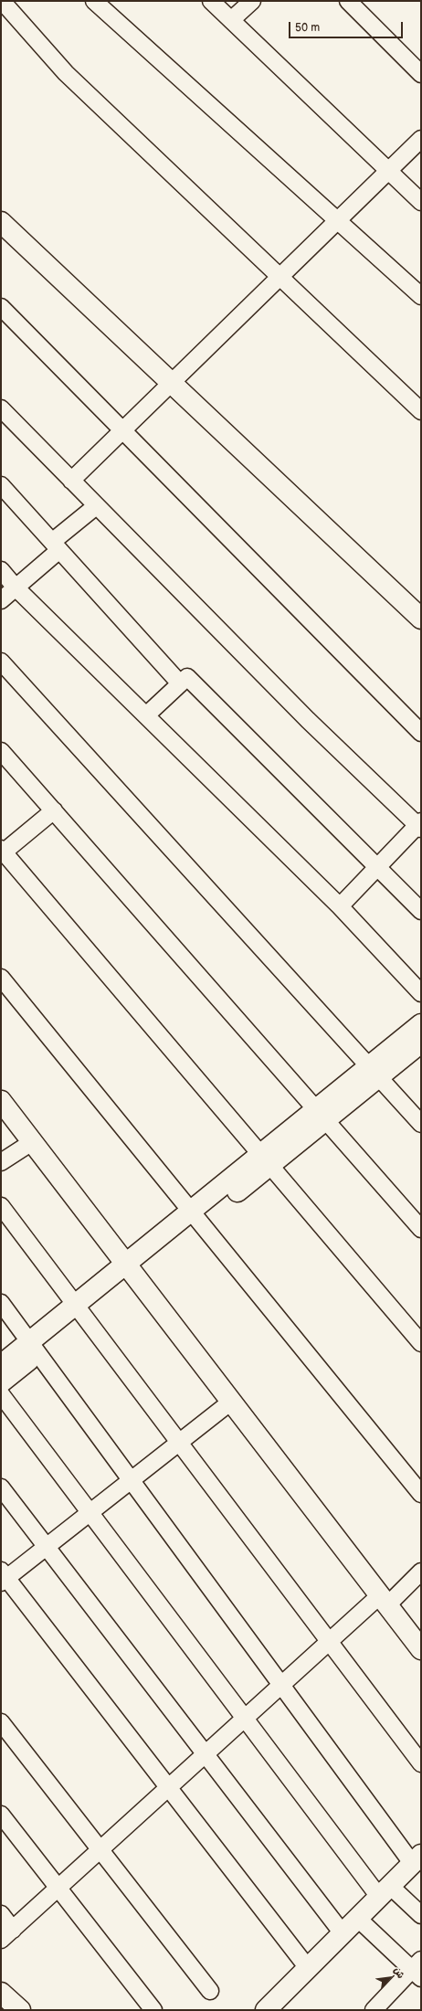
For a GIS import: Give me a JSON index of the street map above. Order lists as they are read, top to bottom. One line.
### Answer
{"scale_bar":"50 m","north":"top right"}
